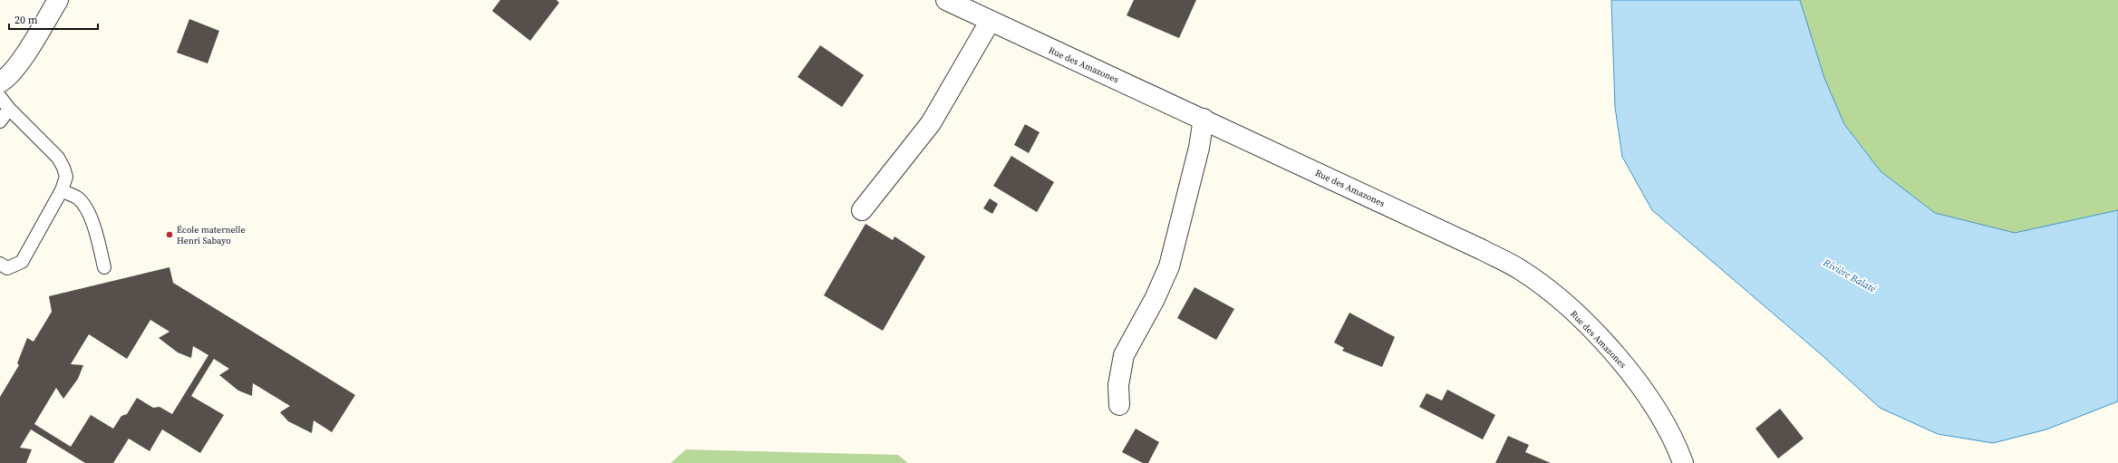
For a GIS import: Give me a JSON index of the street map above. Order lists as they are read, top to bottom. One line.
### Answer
{"streets":{"street":["Rue des Amazones"]},"water":["Rivière Balaté"],"places":["École maternelle Henri Sabayo"],"scale_bar":"20 m"}
